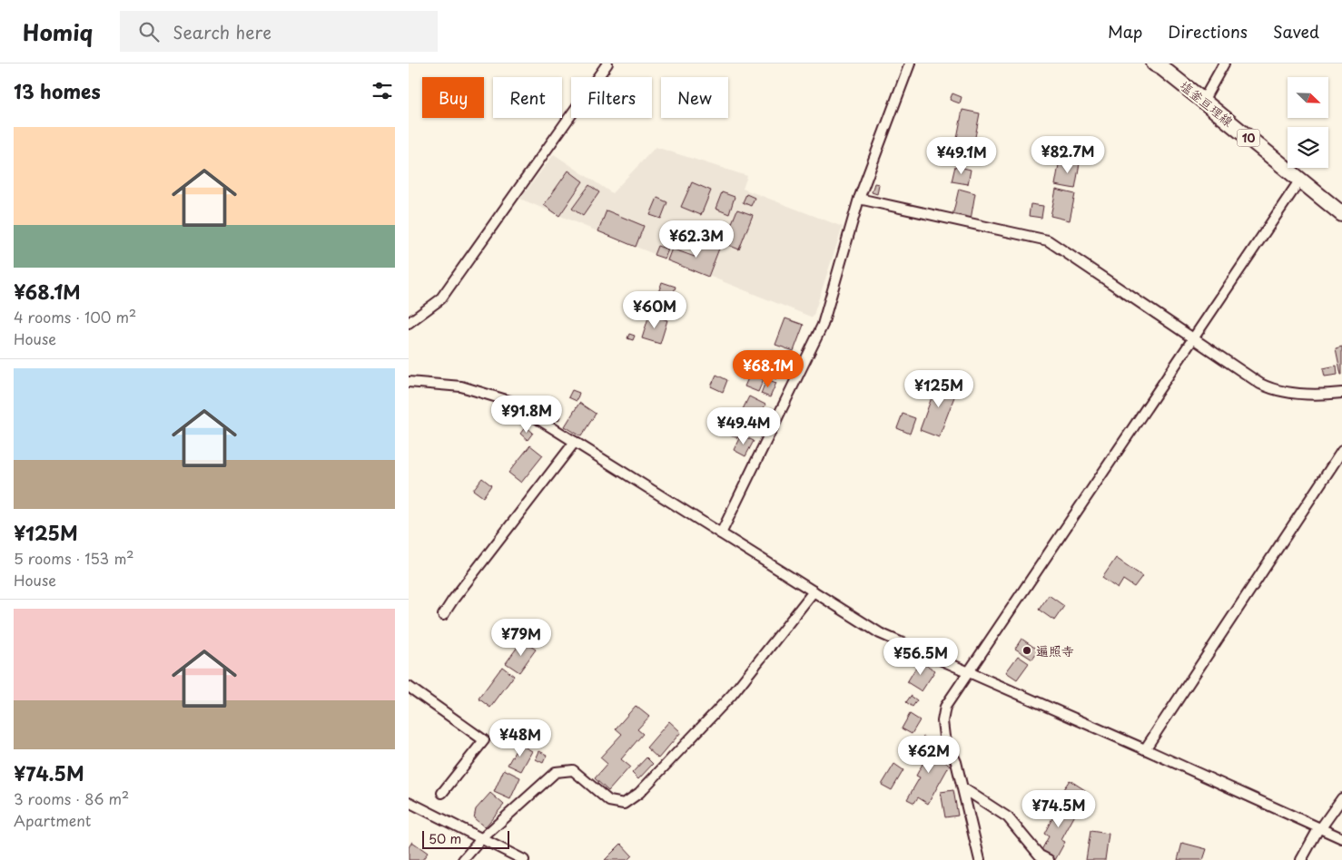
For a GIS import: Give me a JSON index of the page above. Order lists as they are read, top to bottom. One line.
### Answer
{"streets":{"main road":["塩釜亘理線","10"]},"places":["遍照寺"],"scale_bar":"50 m","north":"bottom right","page":{"header":"Homiq","search":"Search here","nav":["Map","Directions","Saved"],"heading":"13 homes","chip":["Buy","Rent","Filters","New"],"list":[{"name":"¥68.1M","note":"4 rooms · 100 m² · House"},{"name":"¥125M","note":"5 rooms · 153 m² · House"},{"name":"¥74.5M","note":"3 rooms · 86 m² · Apartment"}],"price":["¥82.7M","¥49.1M","¥62.3M","¥60M","¥68.1M","¥125M","¥91.8M","¥49.4M","¥79M","¥56.5M","¥48M","¥62M","¥74.5M"],"scale":"50 m"}}
